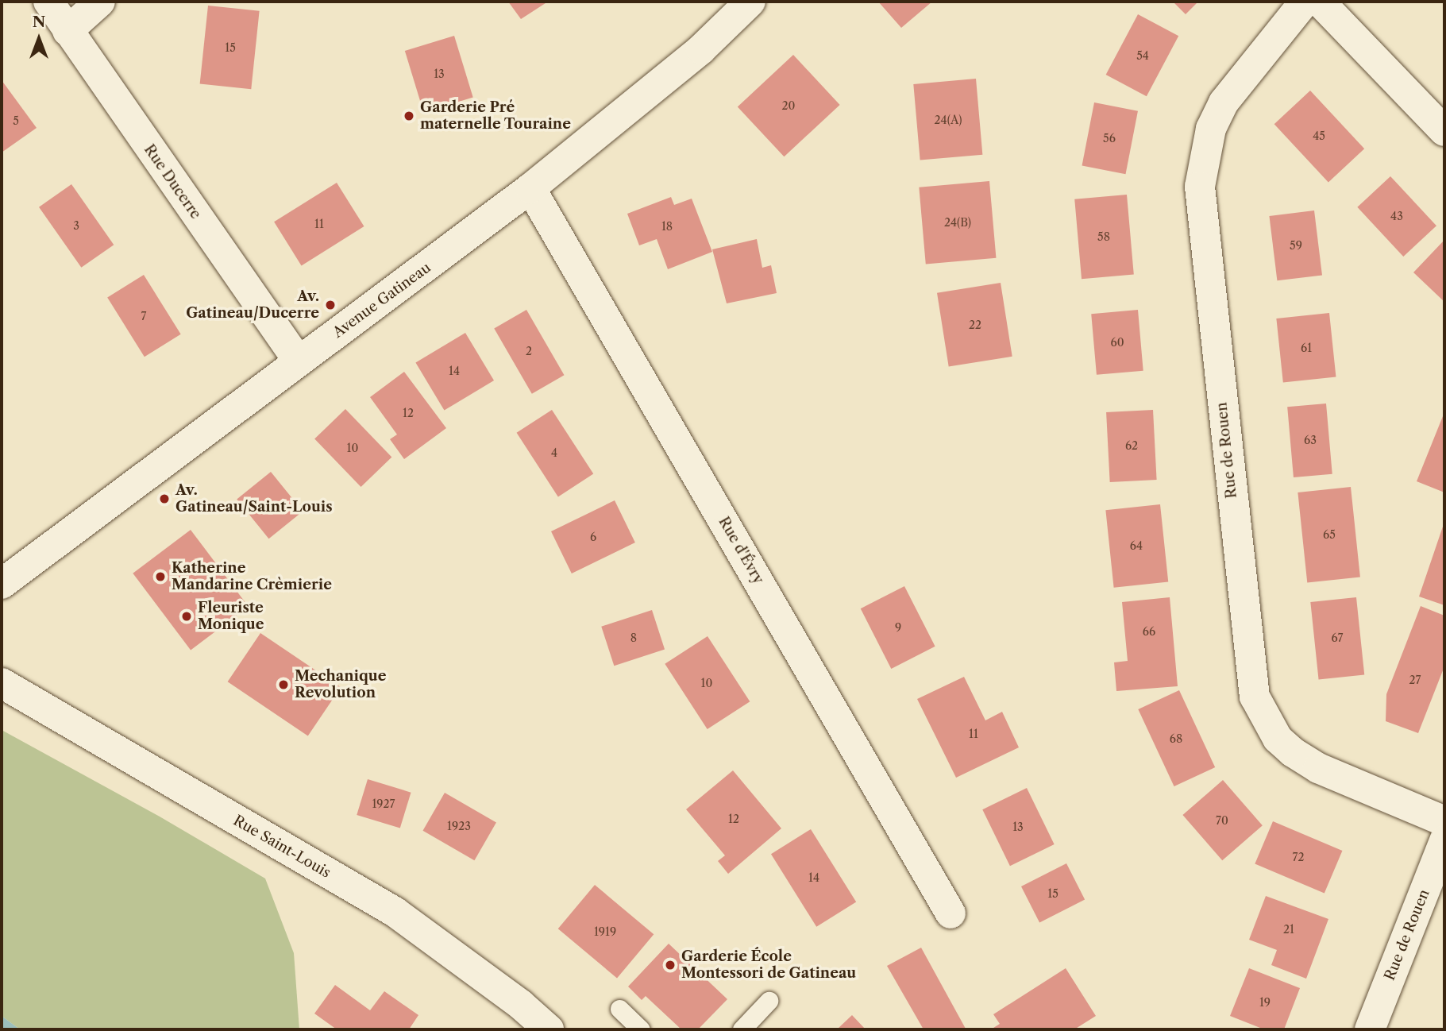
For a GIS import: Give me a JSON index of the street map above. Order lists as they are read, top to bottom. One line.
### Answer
{"streets":{"street":["Rue Ducerre","Avenue Gatineau","Rue de Rouen","Rue d'Évry","Rue Saint-Louis"]},"crossings":[["Rue Ducerre","Avenue Gatineau"],["Avenue Gatineau","Rue d'Évry"]],"places":["Garderie Pré maternelle Touraine","Av. Gatineau/Ducerre","Av. Gatineau/Saint-Louis","Katherine Mandarine Crèmierie","Fleuriste Monique","Mechanique Revolution","Garderie École Montessori de Gatineau"],"house_numbers":["15","54","13","20","24(A)","5","45","56","43","24(B)","11","3","18","58","59","7","22","60","61","2","14","12","63","62","10","4","65","6","64","9","66","8","67","27","10","11","68","1927","12","70","1923","13","72","14","15","21","1919","19"],"north":"top"}
